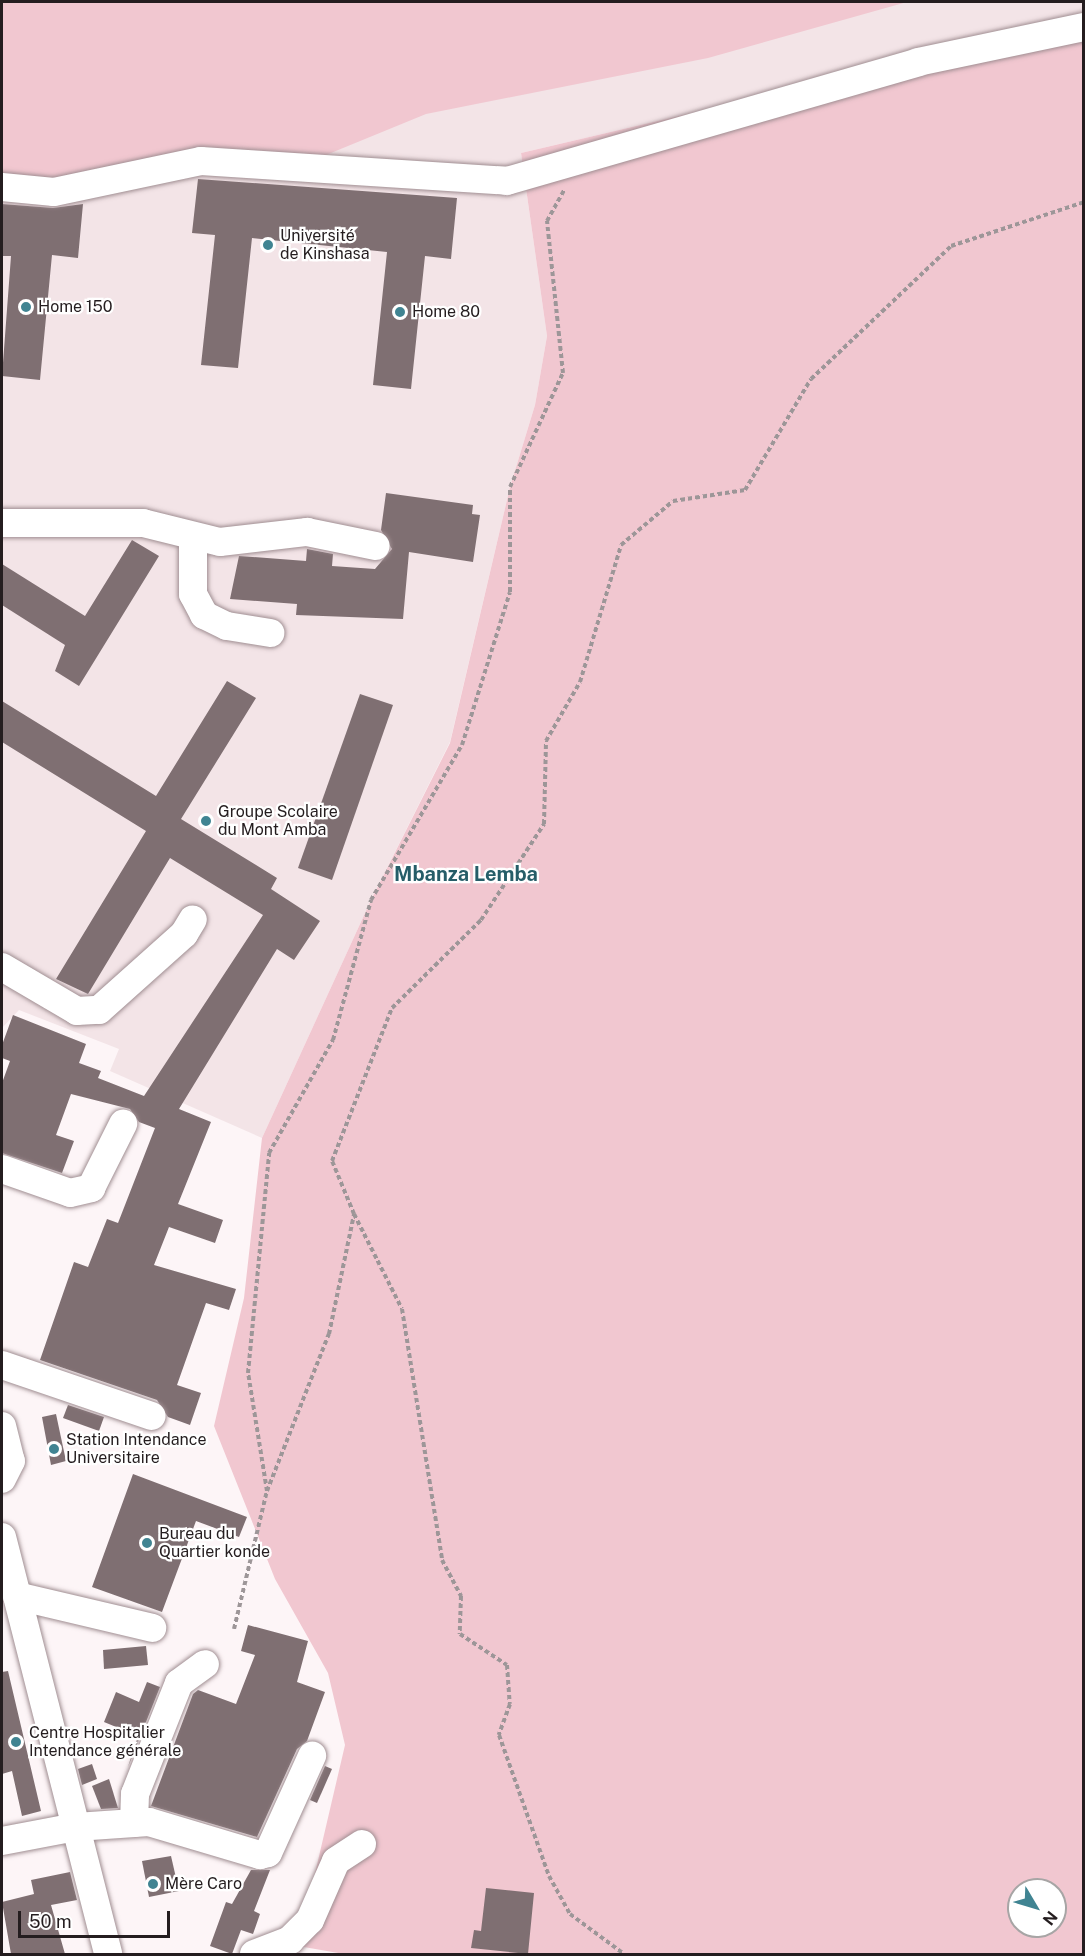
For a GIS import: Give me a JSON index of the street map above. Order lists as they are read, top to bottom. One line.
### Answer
{"districts":["Mbanza Lemba"],"places":["Université de Kinshasa","Home 150","Home 80","Groupe Scolaire du Mont Amba","Station Intendance Universitaire","Bureau du Quartier konde","Centre Hospitalier Intendance générale","Mère Caro"],"scale_bar":"50 m","north":"bottom right"}
